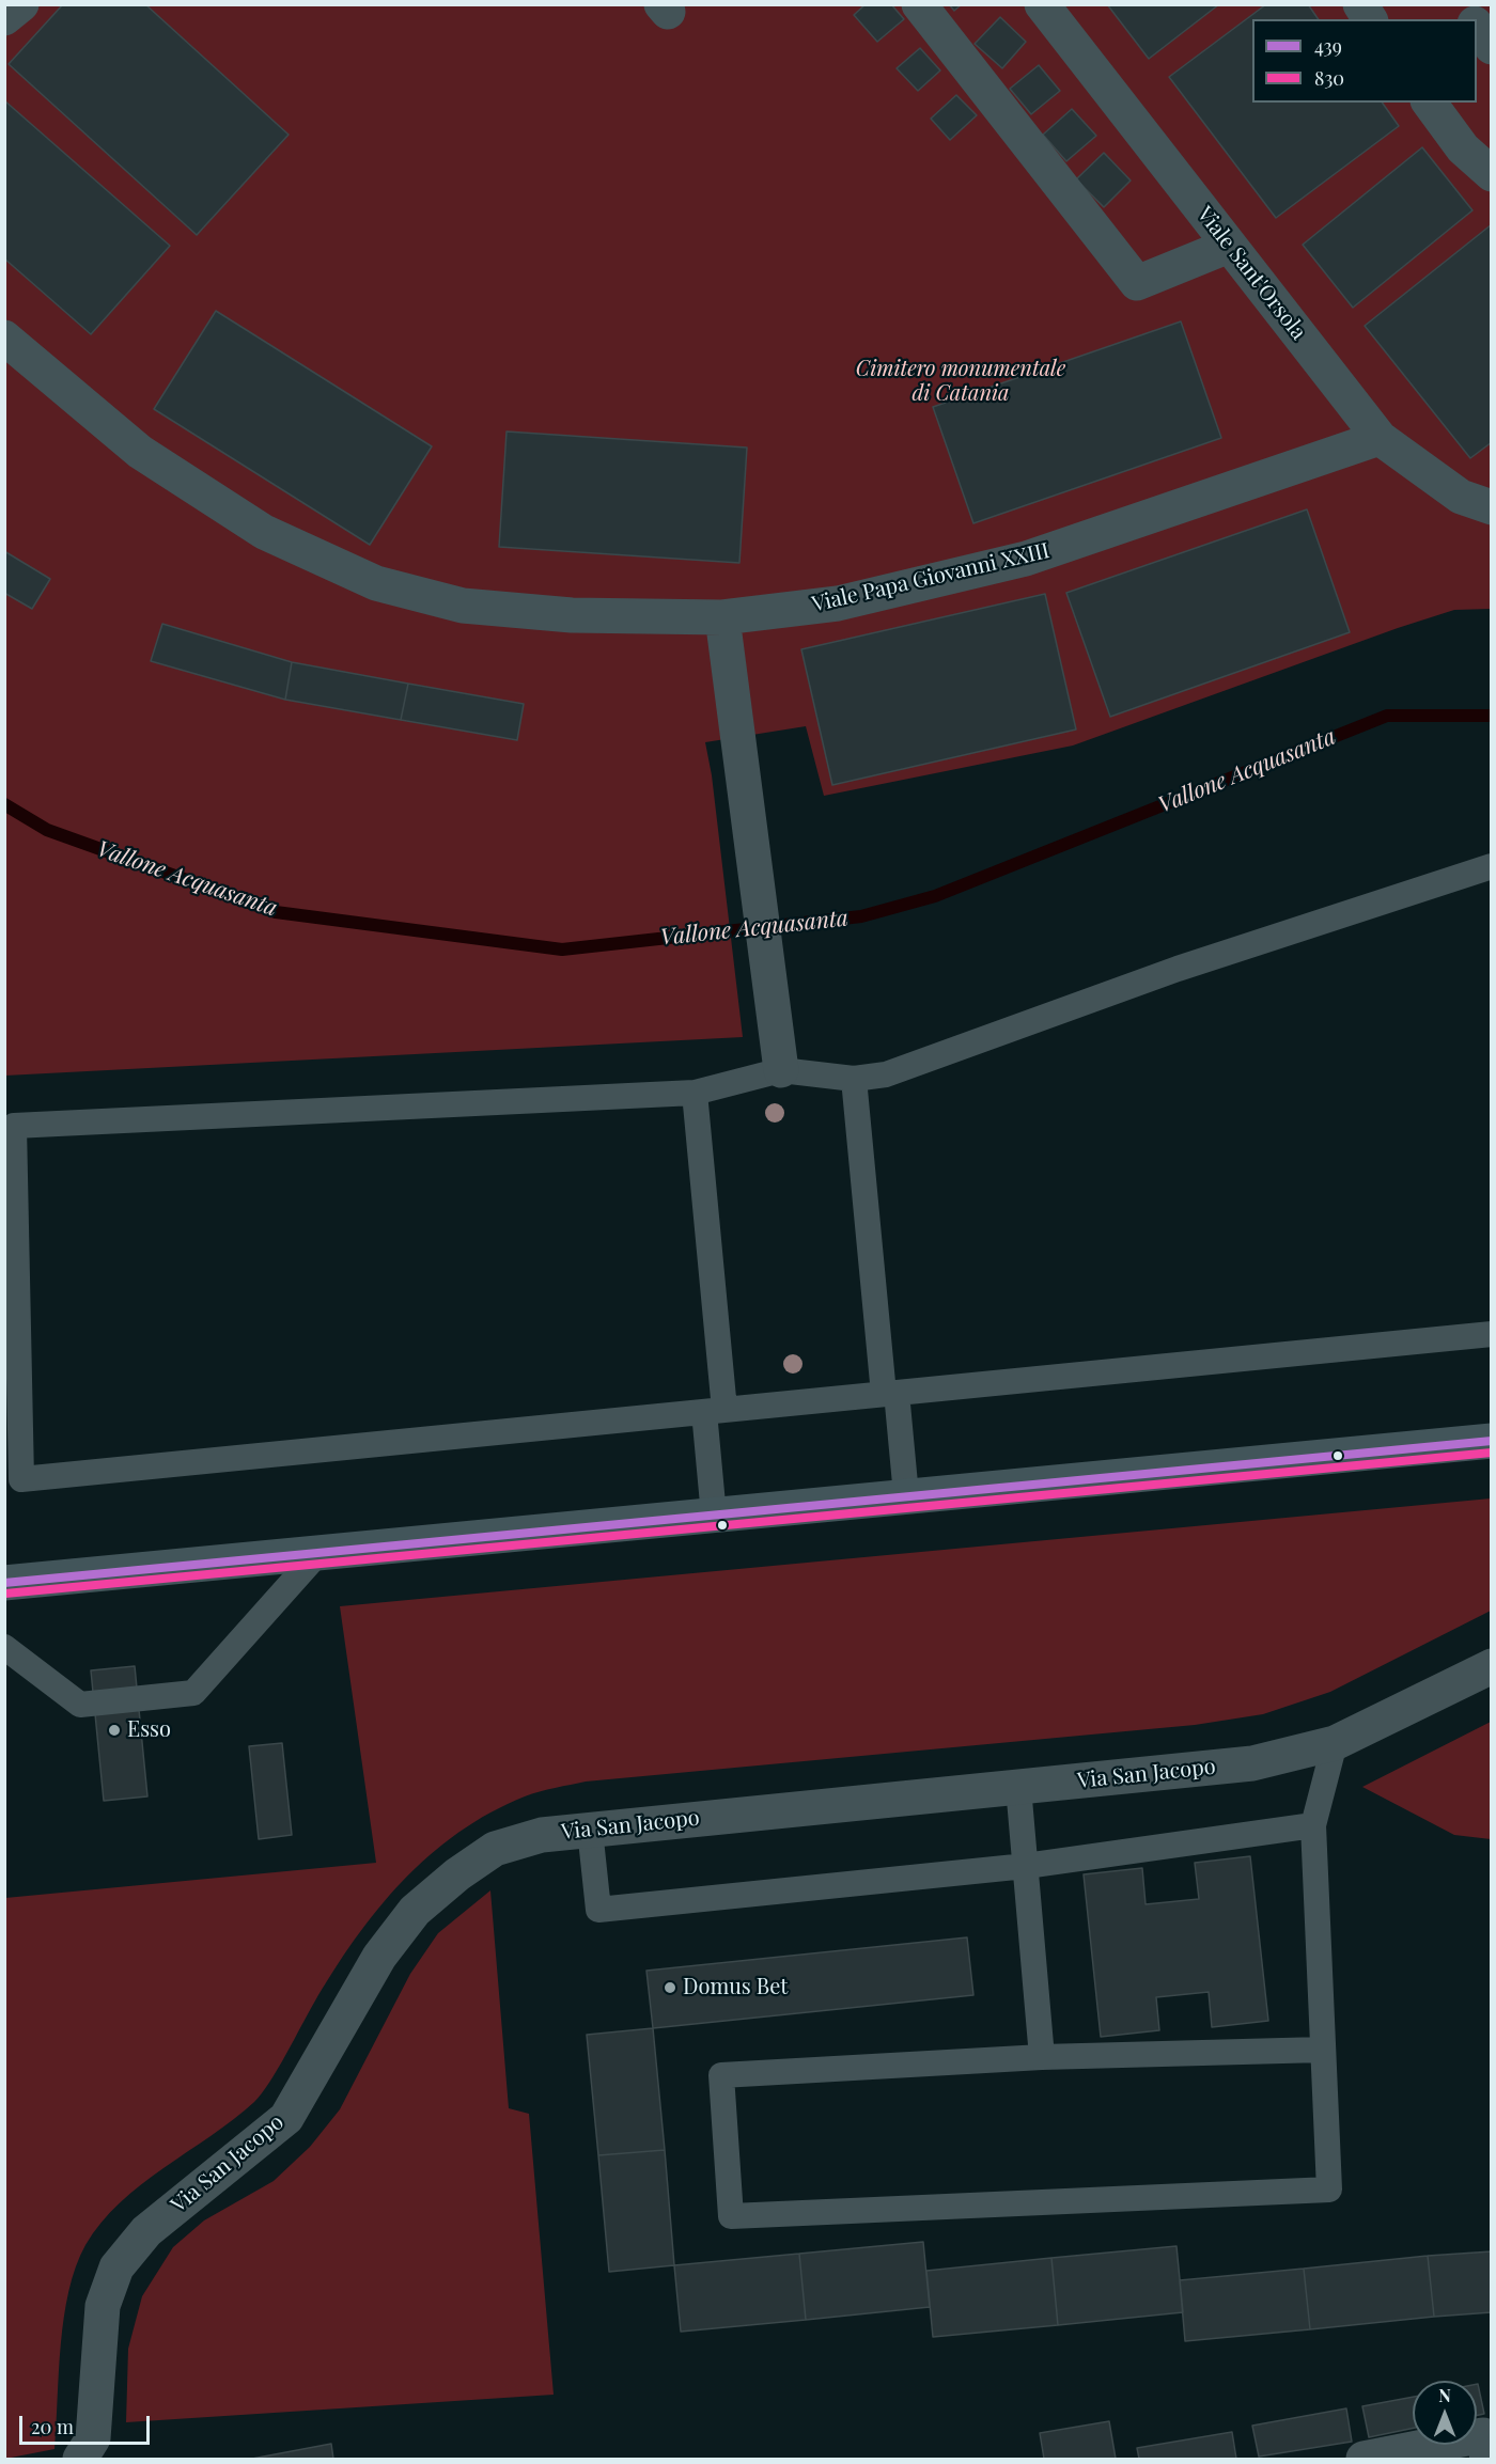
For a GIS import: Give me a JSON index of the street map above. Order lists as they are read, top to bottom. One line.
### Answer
{"streets":{"street":["Viale Sant'Orsola","Viale Papa Giovanni XXIII","Via San Jacopo"]},"crossings":[["Viale Sant'Orsola","Viale Papa Giovanni XXIII"]],"water":["Vallone Acquasanta"],"parks":["Cimitero monumentale di Catania"],"places":["Esso","Domus Bet"],"lines":["transit line 439","transit line 830"],"legend":["439","830"],"scale_bar":"20 m","north":"top"}
